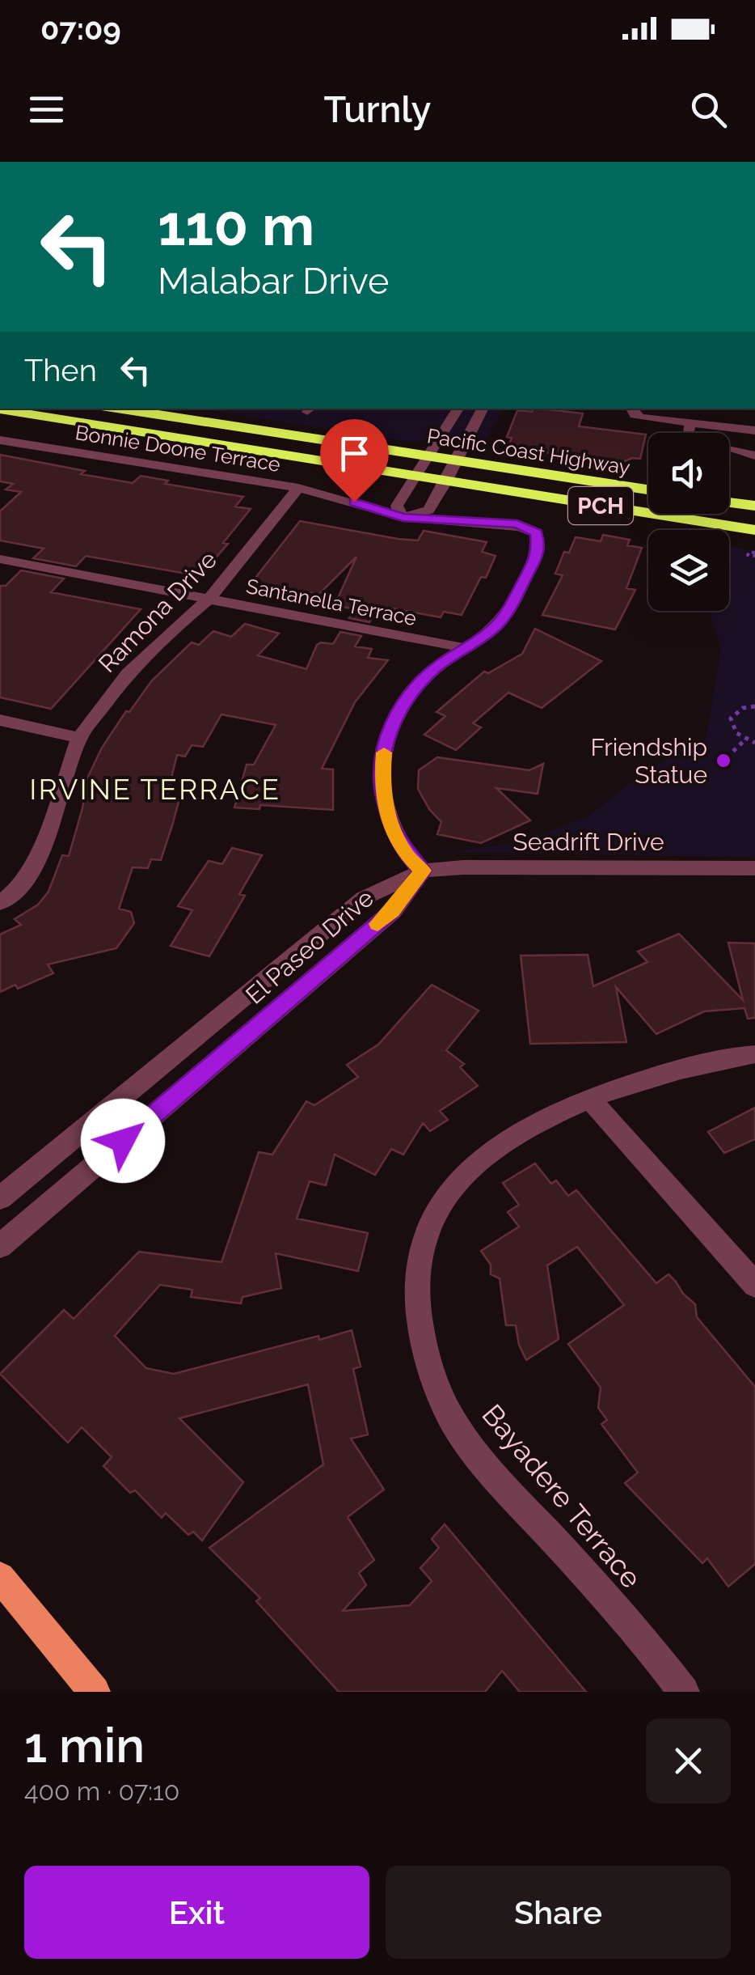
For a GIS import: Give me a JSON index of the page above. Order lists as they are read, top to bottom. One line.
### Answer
{"streets":{"highway":["Pacific Coast Highway","PCH"],"street":["Bonnie Doone Terrace","Santanella Terrace","Ramona Drive","Seadrift Drive","El Paseo Drive","Bayadere Terrace"]},"crossings":[["Bonnie Doone Terrace","Santanella Terrace"],["Bonnie Doone Terrace","Ramona Drive"],["Santanella Terrace","Ramona Drive"],["Seadrift Drive","El Paseo Drive"]],"districts":["IRVINE TERRACE"],"places":["Friendship Statue"],"page":{"status":"07:09","header":"Turnly","turn":["110 m","Malabar Drive"],"then":"Then","heading":["1 min","400 m · 07:10"],"buttons":["Exit","Share"]}}
